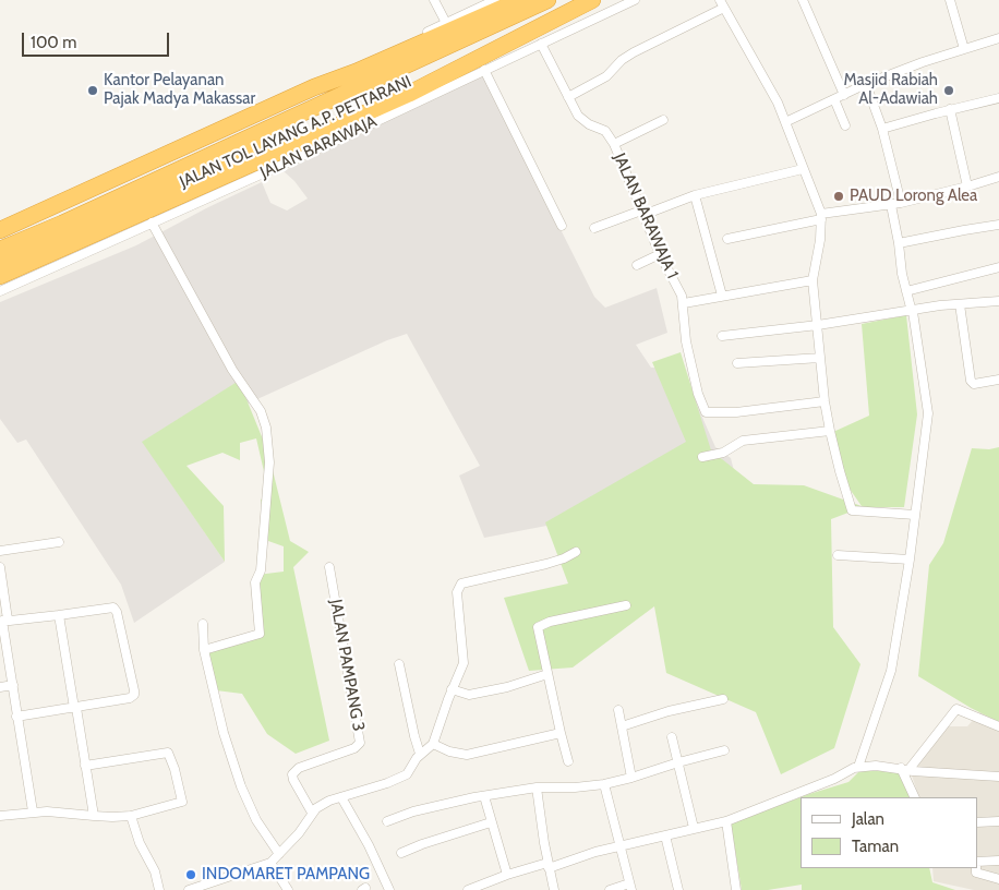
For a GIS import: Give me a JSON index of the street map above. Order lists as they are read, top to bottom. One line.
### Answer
{"streets":{"highway":["JALAN TOL LAYANG A.P. PETTARANI"],"street":["JALAN BARAWAJA","JALAN BARAWAJA 1","JALAN PAMPANG 3"]},"crossings":[["JALAN BARAWAJA","JALAN BARAWAJA 1"]],"places":["Kantor Pelayanan Pajak Madya Makassar","Masjid Rabiah Al-Adawiah","PAUD Lorong Alea","INDOMARET PAMPANG"],"legend":["Jalan","Taman"],"scale_bar":"100 m"}
